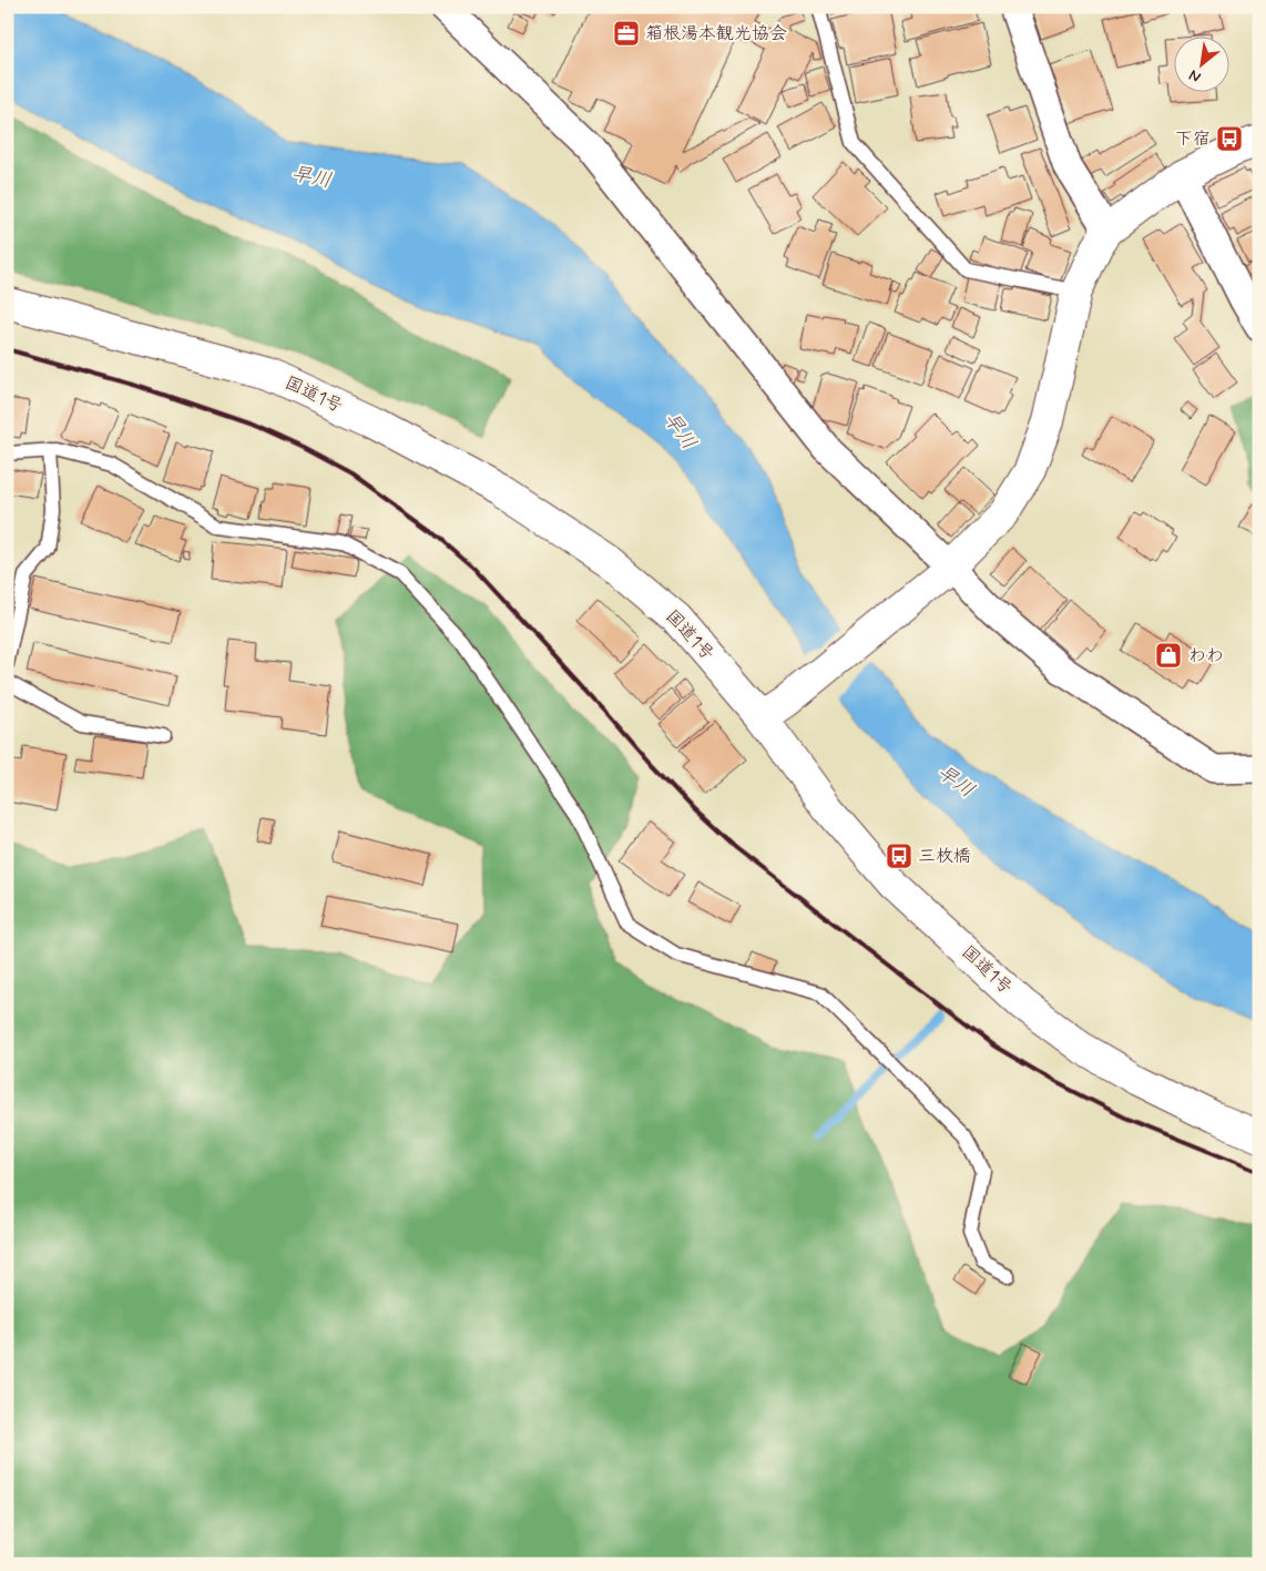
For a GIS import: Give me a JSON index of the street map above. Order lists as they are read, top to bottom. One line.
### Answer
{"streets":{"main road":["国道1号"]},"water":["早川"],"places":{"office":["箱根湯本観光協会"],"bus stop":["下宿","三枚橋"],"shop":["わわ"]},"north":"bottom left"}
